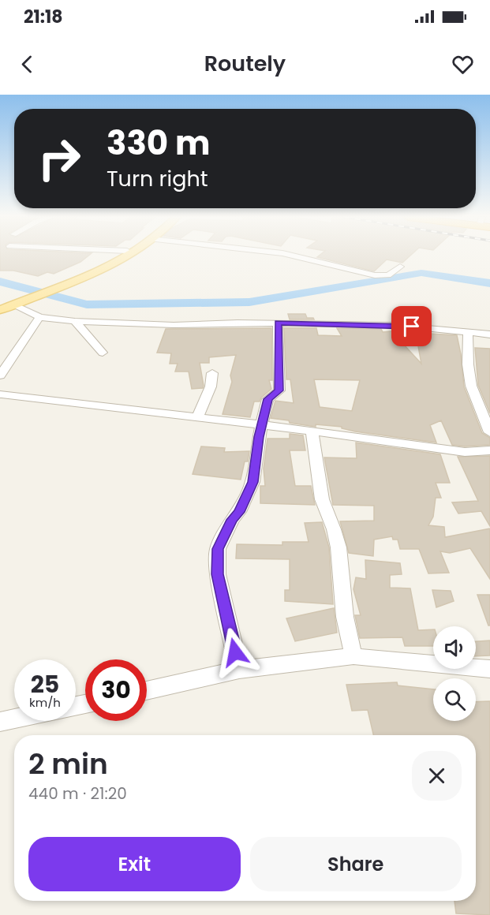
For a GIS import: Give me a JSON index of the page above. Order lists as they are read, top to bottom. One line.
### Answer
{"page":{"status":"21:18","header":"Routely","turn":["330 m","Turn right"],"speed":"25 km/h","limit":"30","heading":["2 min","440 m · 21:20"],"buttons":["Exit","Share"]}}
